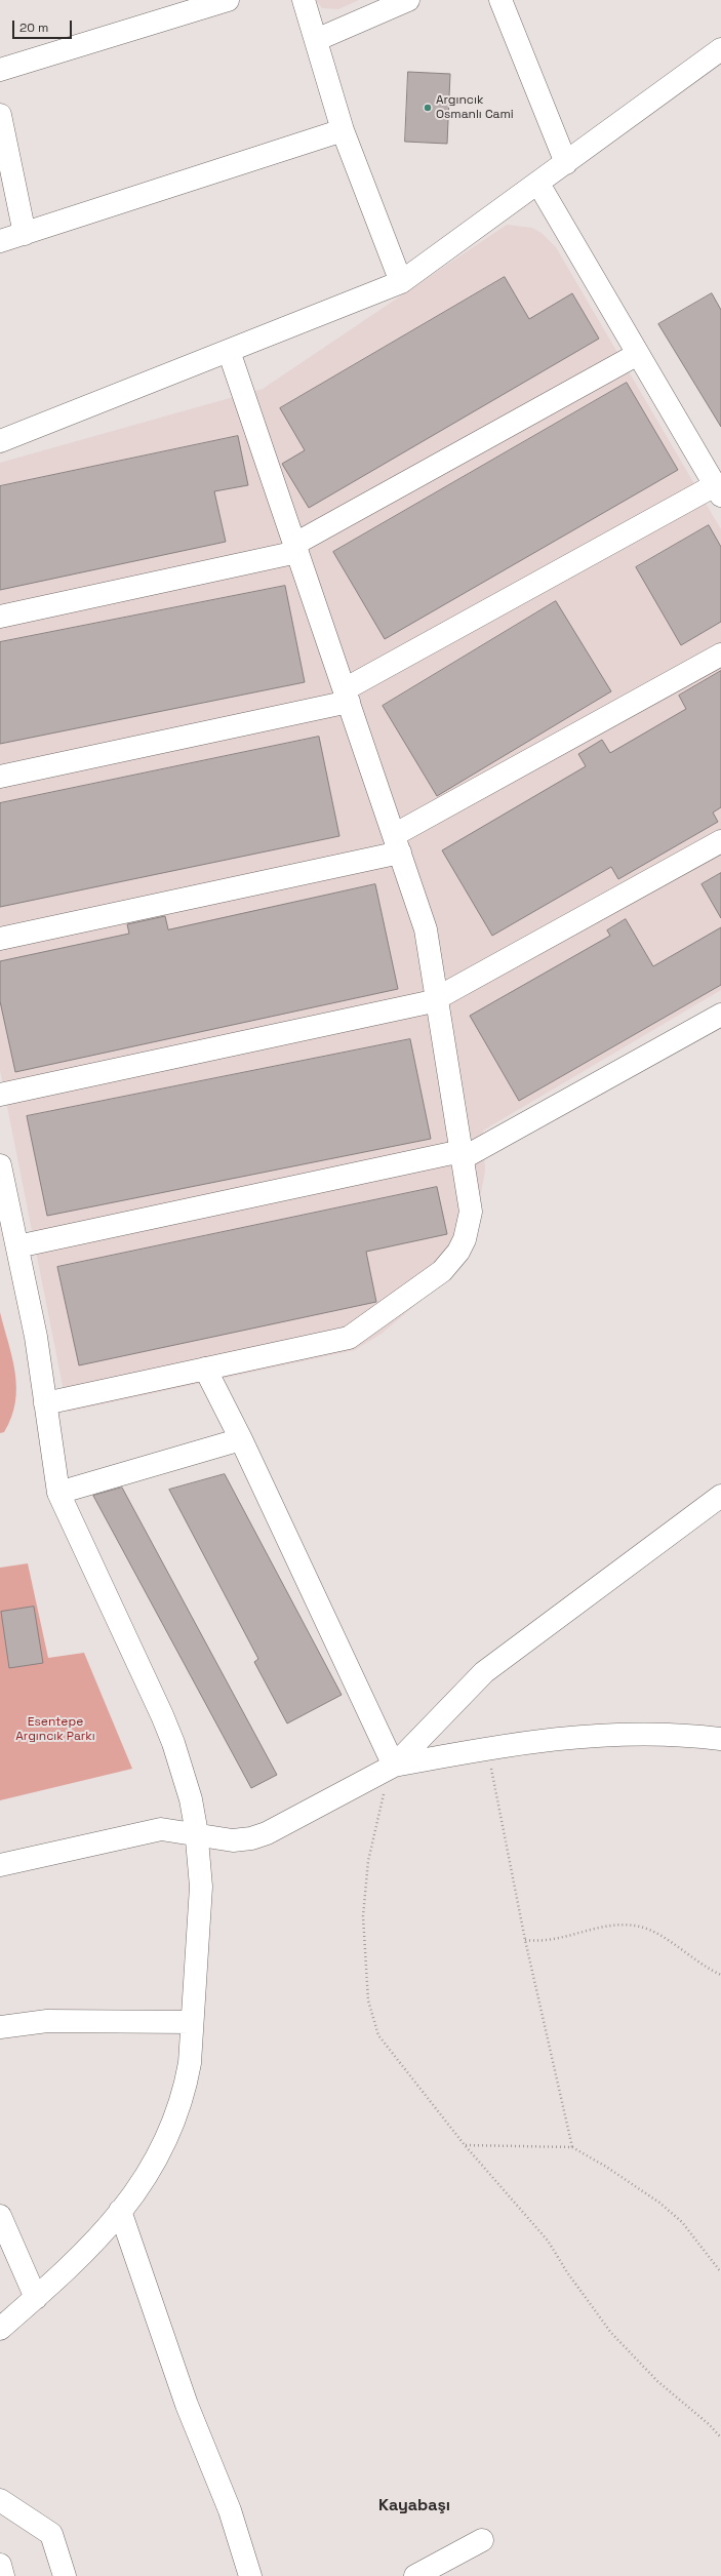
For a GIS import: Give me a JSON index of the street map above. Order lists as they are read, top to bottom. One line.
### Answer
{"districts":["Kayabaşı"],"parks":["Esentepe Argıncık Parkı"],"places":["Argıncık Osmanlı Cami"],"scale_bar":"20 m"}
